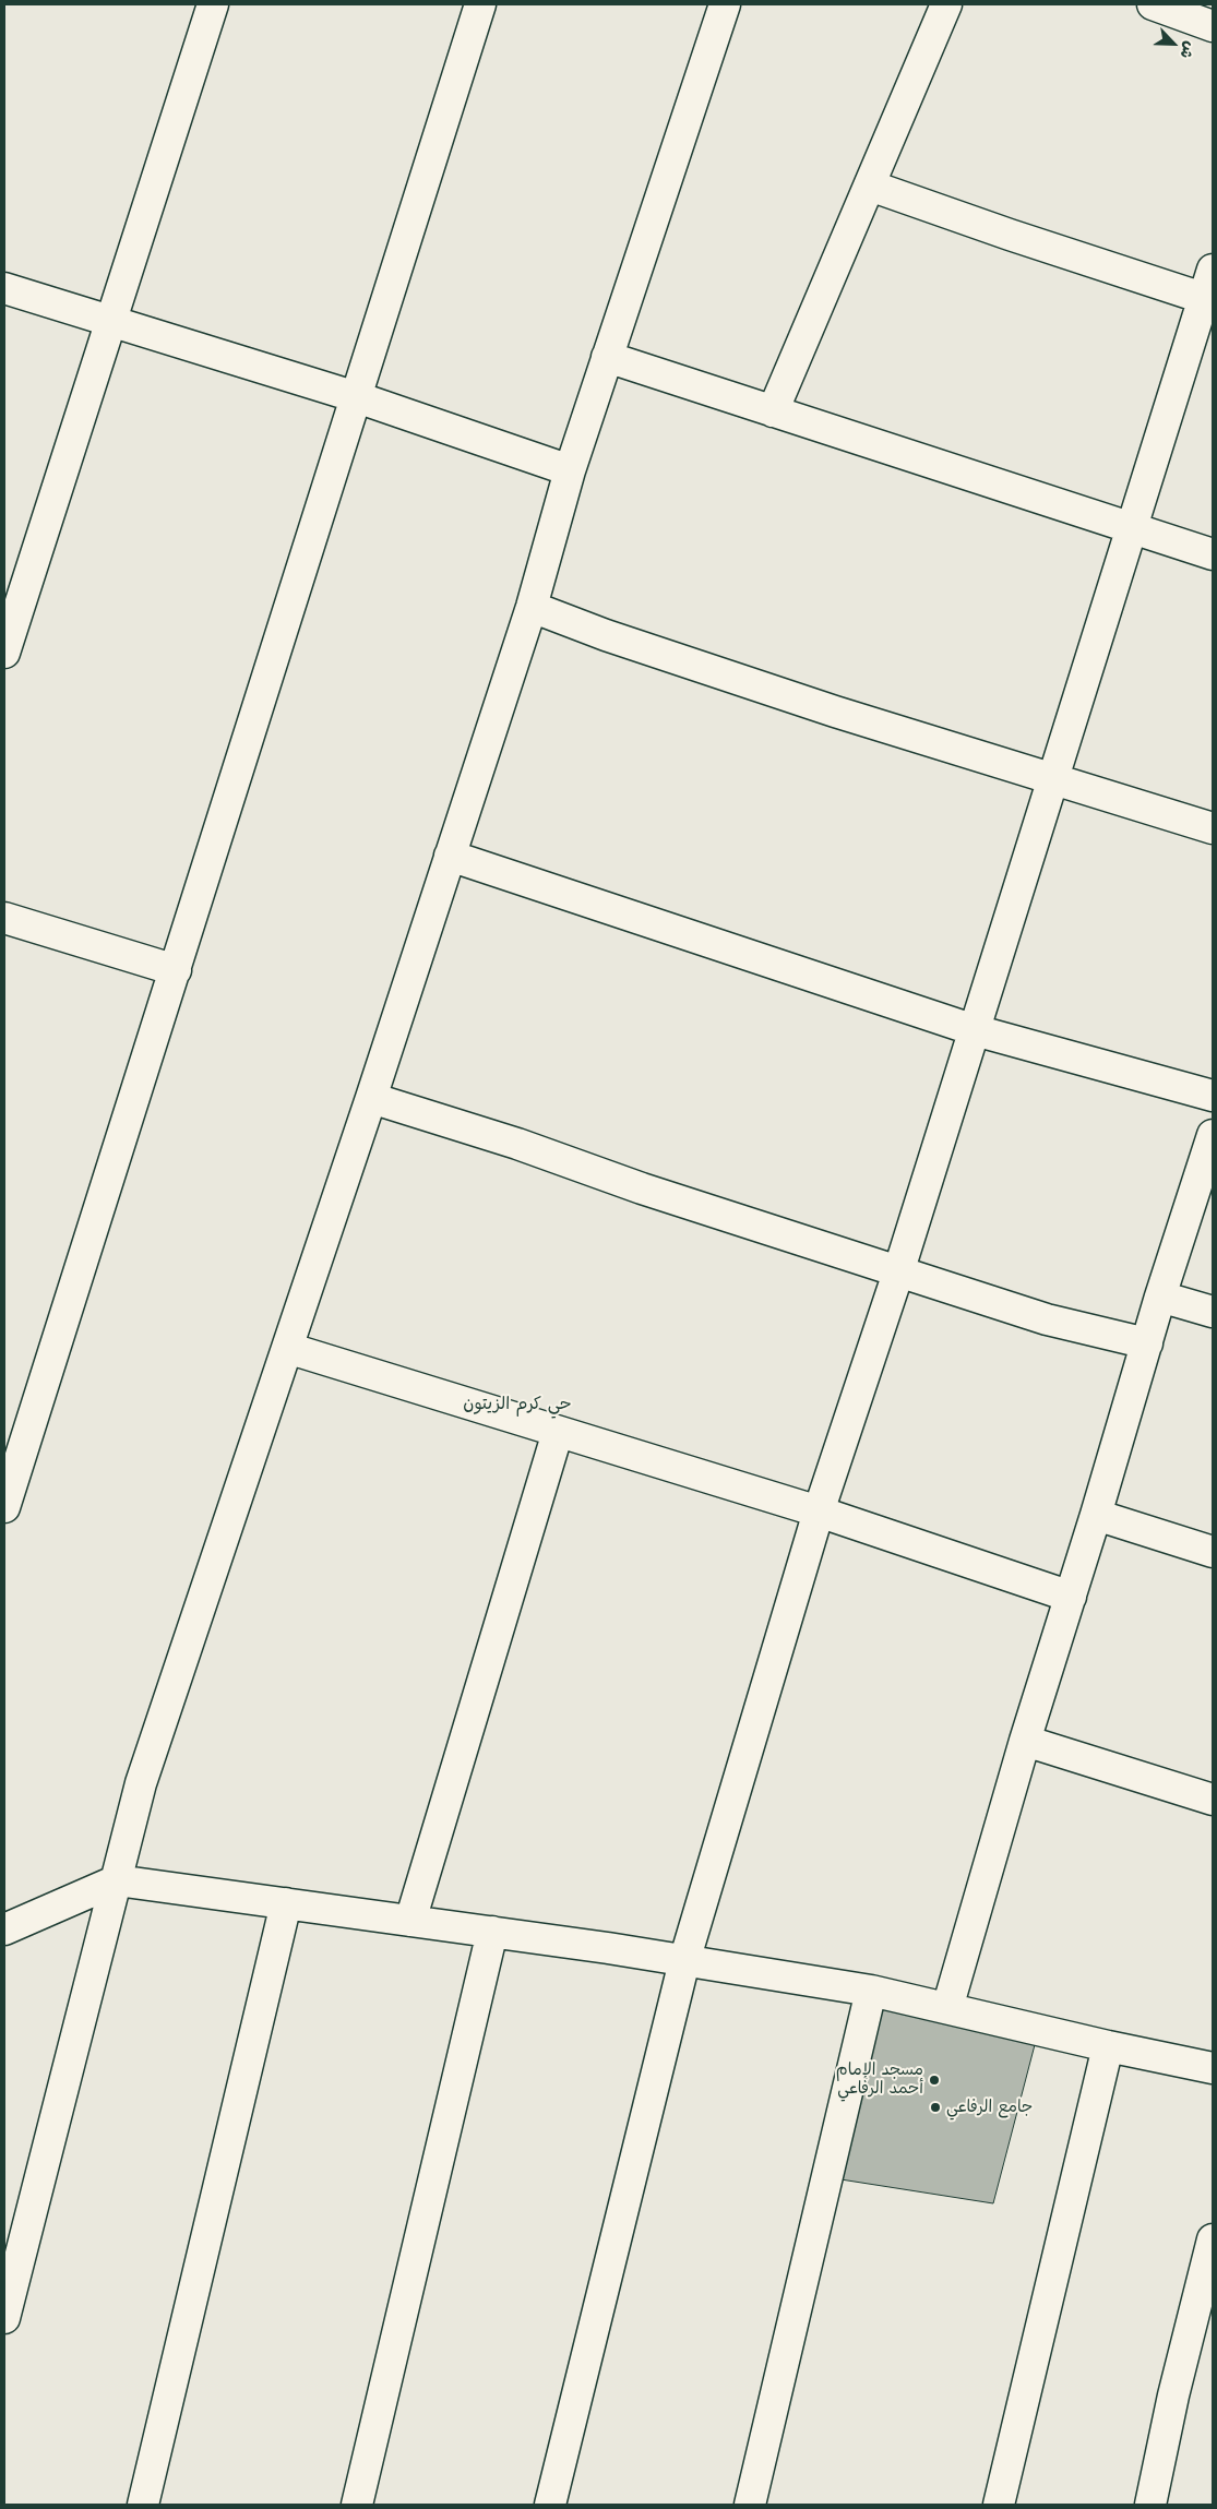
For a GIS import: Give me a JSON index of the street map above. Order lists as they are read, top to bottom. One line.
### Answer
{"districts":["حي كرم الزيتون"],"places":["مسجد الإمام أحمد الرفاعي","جامع الرفاعي"],"north":"bottom right"}
